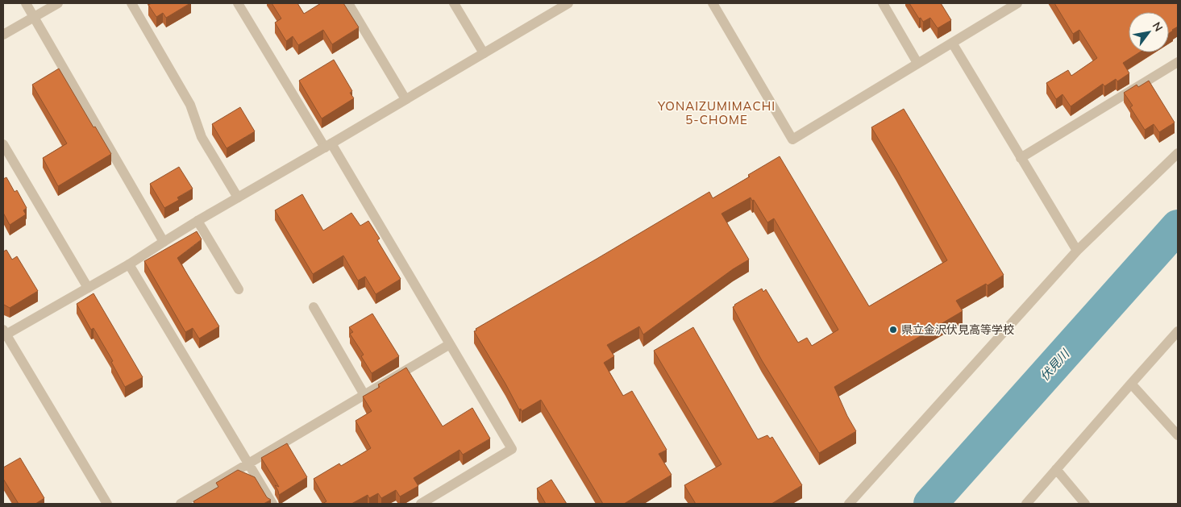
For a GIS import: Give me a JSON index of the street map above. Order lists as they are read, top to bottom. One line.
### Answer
{"districts":["YONAIZUMIMACHI 5-CHOME"],"water":["伏見川"],"places":["県立金沢伏見高等学校"],"north":"top right"}
